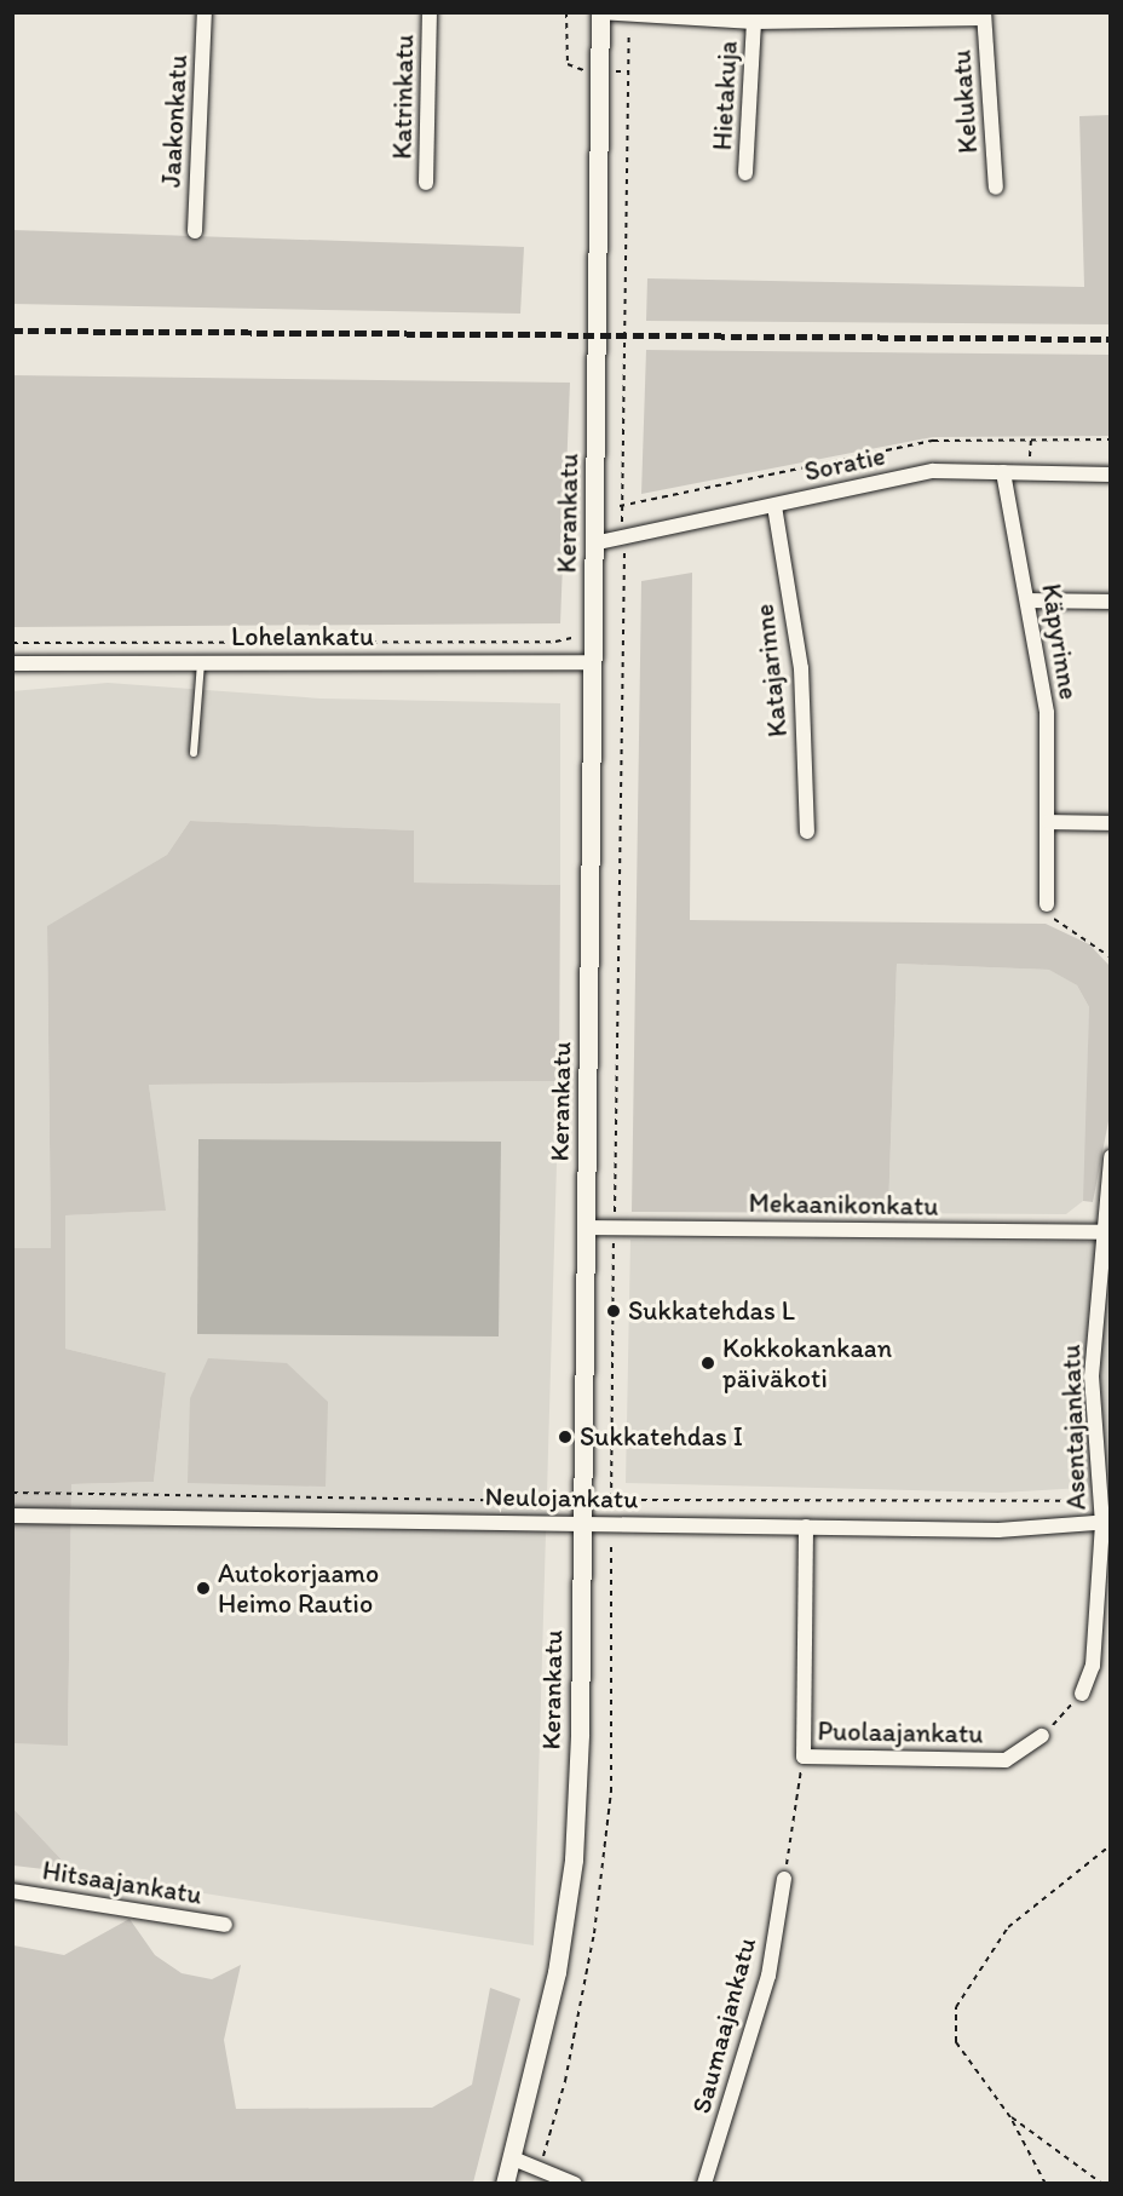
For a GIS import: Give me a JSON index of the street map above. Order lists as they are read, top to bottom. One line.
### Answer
{"streets":{"street":["Hietakuja","Katrinkatu","Kelukatu","Jaakonkatu","Soratie","Kerankatu","Lohelankatu","Käpyrinne","Katajarinne","Mekaanikonkatu","Asentajankatu","Neulojankatu","Puolaajankatu","Hitsaajankatu","Saumaajankatu"]},"crossings":[["Soratie","Kerankatu"],["Soratie","Käpyrinne"],["Soratie","Katajarinne"],["Kerankatu","Lohelankatu"],["Kerankatu","Mekaanikonkatu"],["Kerankatu","Neulojankatu"],["Mekaanikonkatu","Asentajankatu"],["Asentajankatu","Neulojankatu"],["Neulojankatu","Puolaajankatu"]],"places":["Sukkatehdas L","Kokkokankaan päiväkoti","Sukkatehdas I","Autokorjaamo Heimo Rautio"]}
